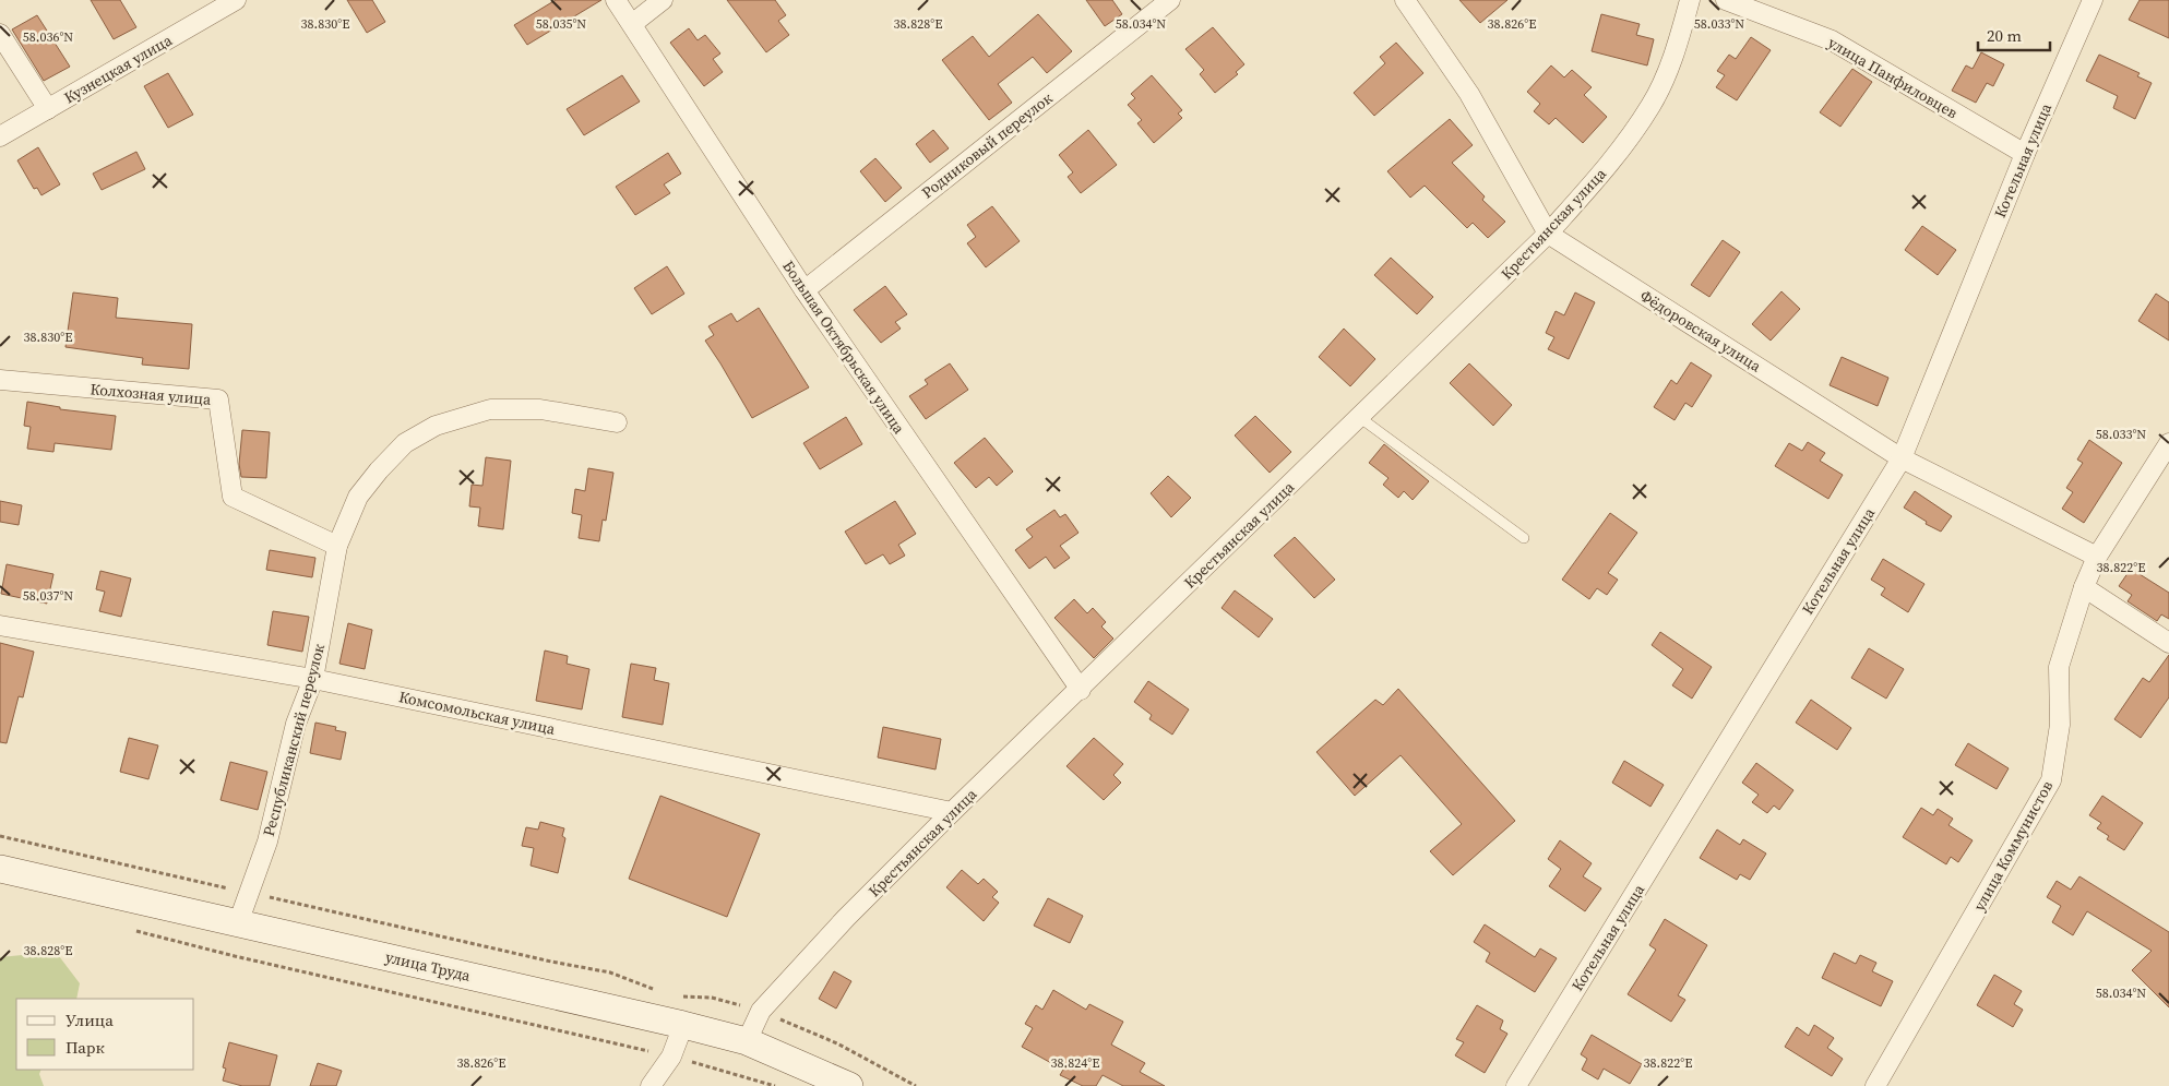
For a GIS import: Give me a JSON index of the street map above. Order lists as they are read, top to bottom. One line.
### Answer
{"streets":{"street":["Кузнецкая улица","улица Панфиловцев","Родниковый переулок","Котельная улица","Крестьянская улица","Фёдоровская улица","Большая Октябрьская улица","Колхозная улица","Комсомольская улица","Республиканский переулок","улица Коммунистов","улица Труда"]},"crossings":[["улица Панфиловцев","Котельная улица"],["Родниковый переулок","Большая Октябрьская улица"],["Котельная улица","Фёдоровская улица"],["Крестьянская улица","Фёдоровская улица"],["Крестьянская улица","Большая Октябрьская улица"],["Крестьянская улица","Комсомольская улица"],["Крестьянская улица","улица Труда"],["Фёдоровская улица","улица Коммунистов"],["Колхозная улица","Республиканский переулок"],["Комсомольская улица","Республиканский переулок"],["Республиканский переулок","улица Труда"]],"legend":["Улица","Парк"],"scale_bar":"20 m","coordinates":["58.035°N","58.034°N","58.033°N","38.826°E","38.830°E","38.828°E","58.036°N","38.822°E","58.037°N","38.824°E"]}
